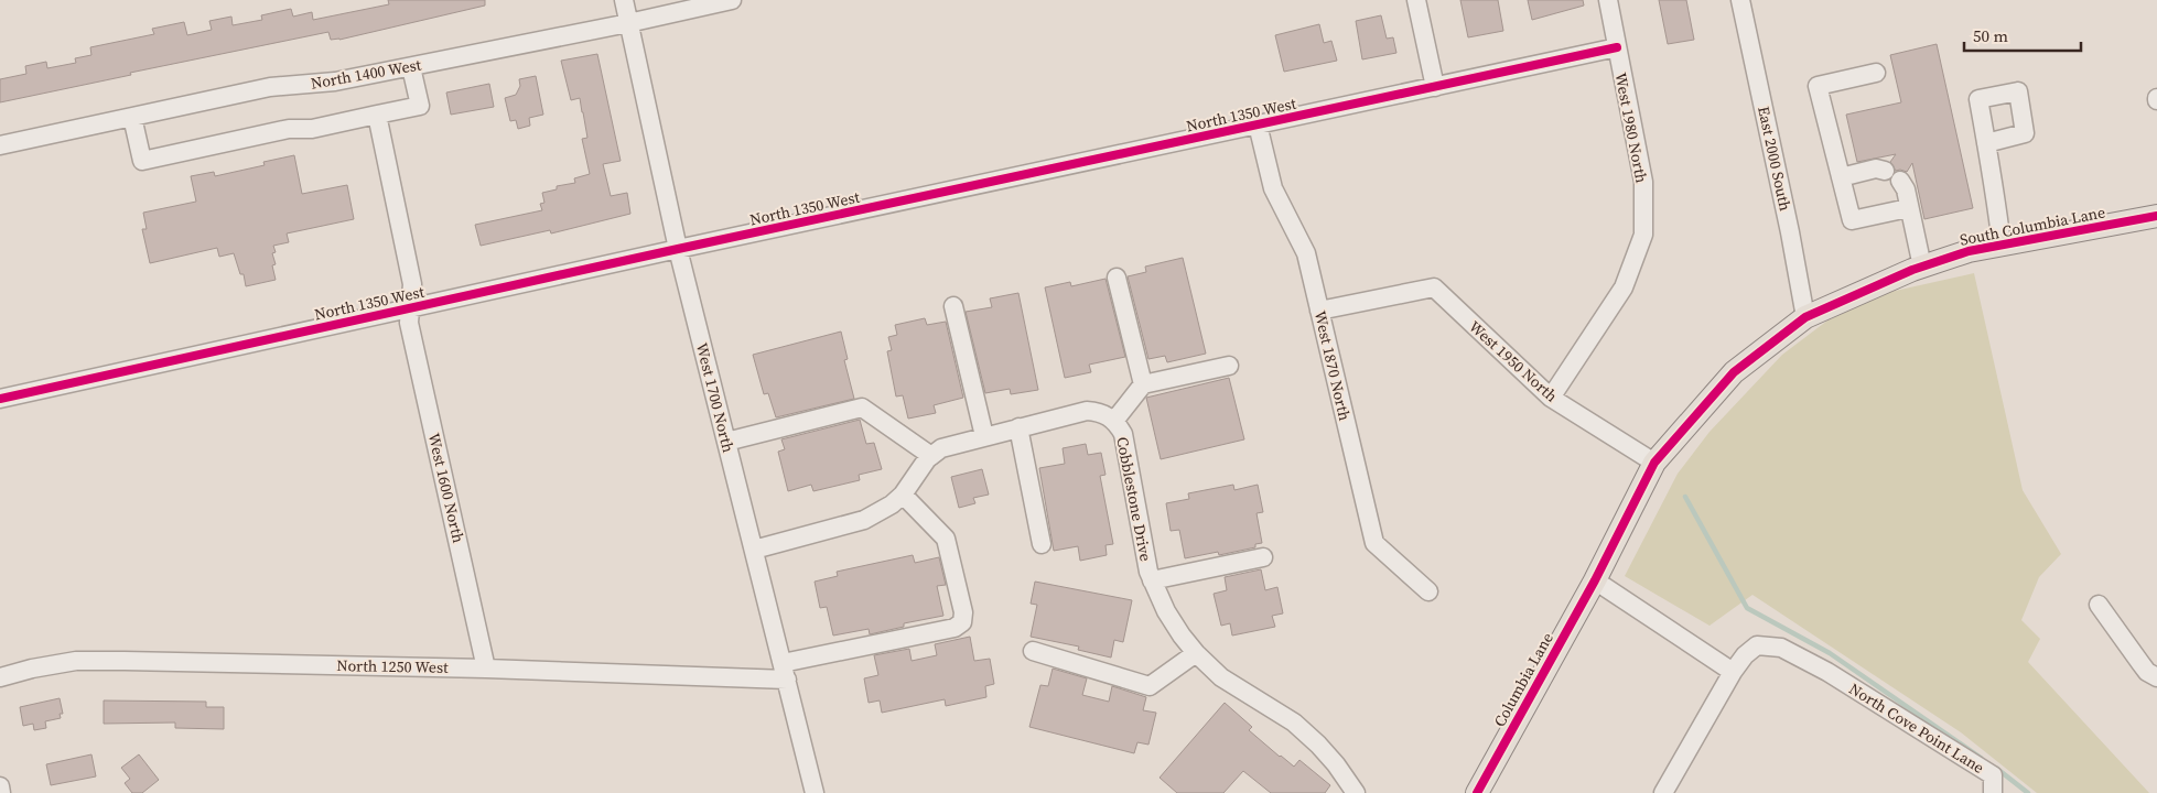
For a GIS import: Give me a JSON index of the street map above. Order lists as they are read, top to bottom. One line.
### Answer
{"streets":{"main road":["South Columbia Lane","Columbia Lane"],"street":["North 1400 West","North 1350 West","West 1980 North","East 2000 South","West 1950 North","West 1870 North","West 1700 North","West 1600 North","Cobblestone Drive","North 1250 West","North Cove Point Lane"]},"crossings":[["North 1400 West","West 1700 North"],["North 1350 West","West 1980 North"],["North 1350 West","West 1870 North"],["North 1350 West","West 1700 North"],["North 1350 West","West 1600 North"],["West 1980 North","West 1950 North"],["East 2000 South","South Columbia Lane"],["South Columbia Lane","West 1950 North"],["South Columbia Lane","Columbia Lane"],["West 1950 North","West 1870 North"],["West 1700 North","Cobblestone Drive"],["West 1700 North","North 1250 West"],["West 1600 North","North 1250 West"],["Cobblestone Drive","North 1250 West"]],"scale_bar":"50 m"}
